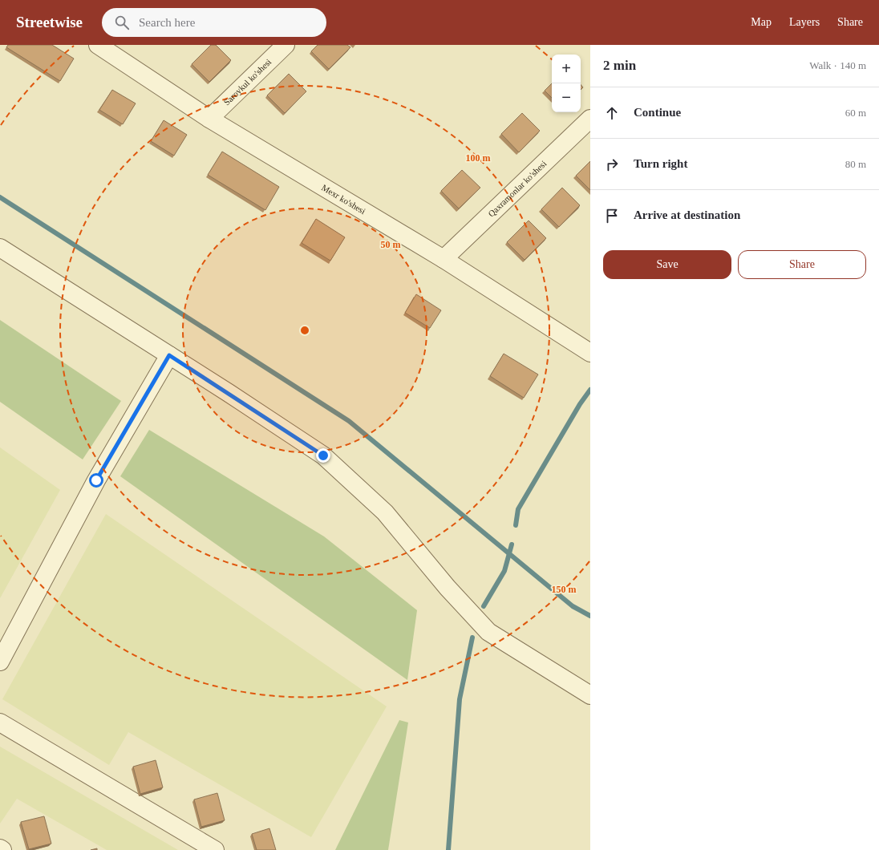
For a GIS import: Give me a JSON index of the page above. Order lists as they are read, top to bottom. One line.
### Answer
{"streets":{"street":["Saroykul ko'shesi","Qaxramonlar ko'shesi","Mexr ko'shesi"]},"crossings":[["Saroykul ko'shesi","Mexr ko'shesi"],["Qaxramonlar ko'shesi","Mexr ko'shesi"]],"page":{"header":"Streetwise","search":"Search here","nav":["Map","Layers","Share"],"heading":["2 min","Walk · 140 m"],"map_buttons":["+","−"],"list":[["Continue","60 m"],["Turn right","80 m"],"Arrive at destination"],"buttons":["Save","Share"]},"rings":["100 m","50 m","150 m"]}
